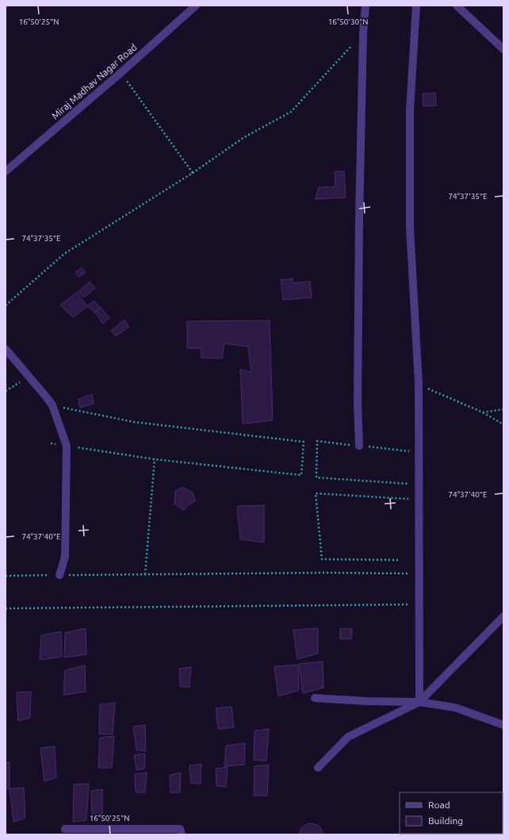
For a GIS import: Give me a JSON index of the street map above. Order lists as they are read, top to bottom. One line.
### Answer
{"streets":{"street":["Miraj Madhav Nagar Road"]},"legend":["Road","Building"],"coordinates":["16°50'25\"N","16°50'30\"N","74°37'35\"E","74°37'40\"E"]}
